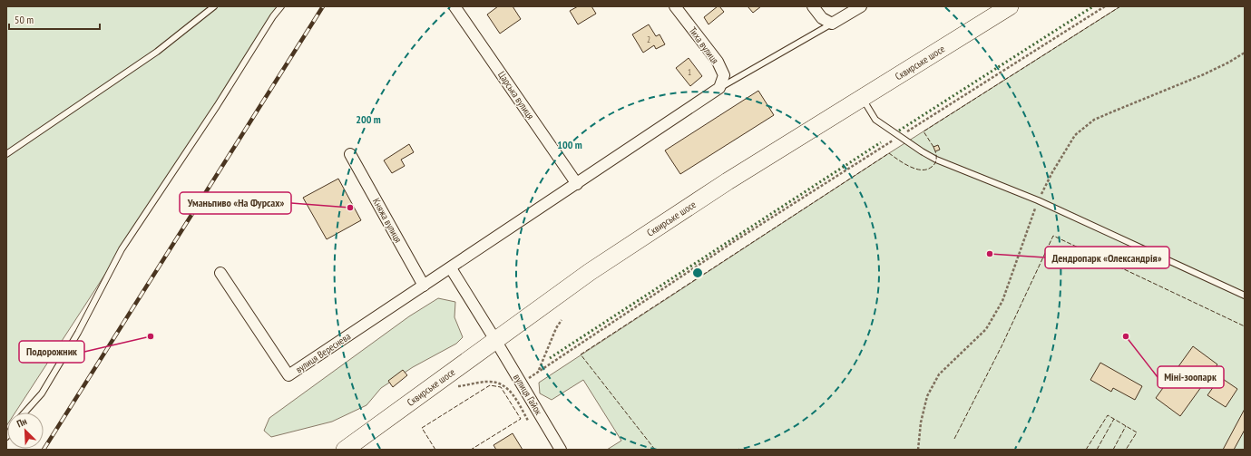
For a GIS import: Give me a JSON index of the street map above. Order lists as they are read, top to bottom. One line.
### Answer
{"streets":{"main road":["Сквирське шосе"],"street":["Тиха вулиця","Царська вулиця","Княжа вулиця","вулиця Вереснева","вулиця Гайок"]},"crossings":[["Сквирське шосе","вулиця Гайок"],["Княжа вулиця","вулиця Вереснева"]],"places":["Уманьпиво «На Фурсах»","Дендропарк «Олександрія»","Подорожник","Міні-зоопарк"],"house_numbers":["2","1"],"scale_bar":"50 m","north":"top left","rings":["200 m","100 m"]}
